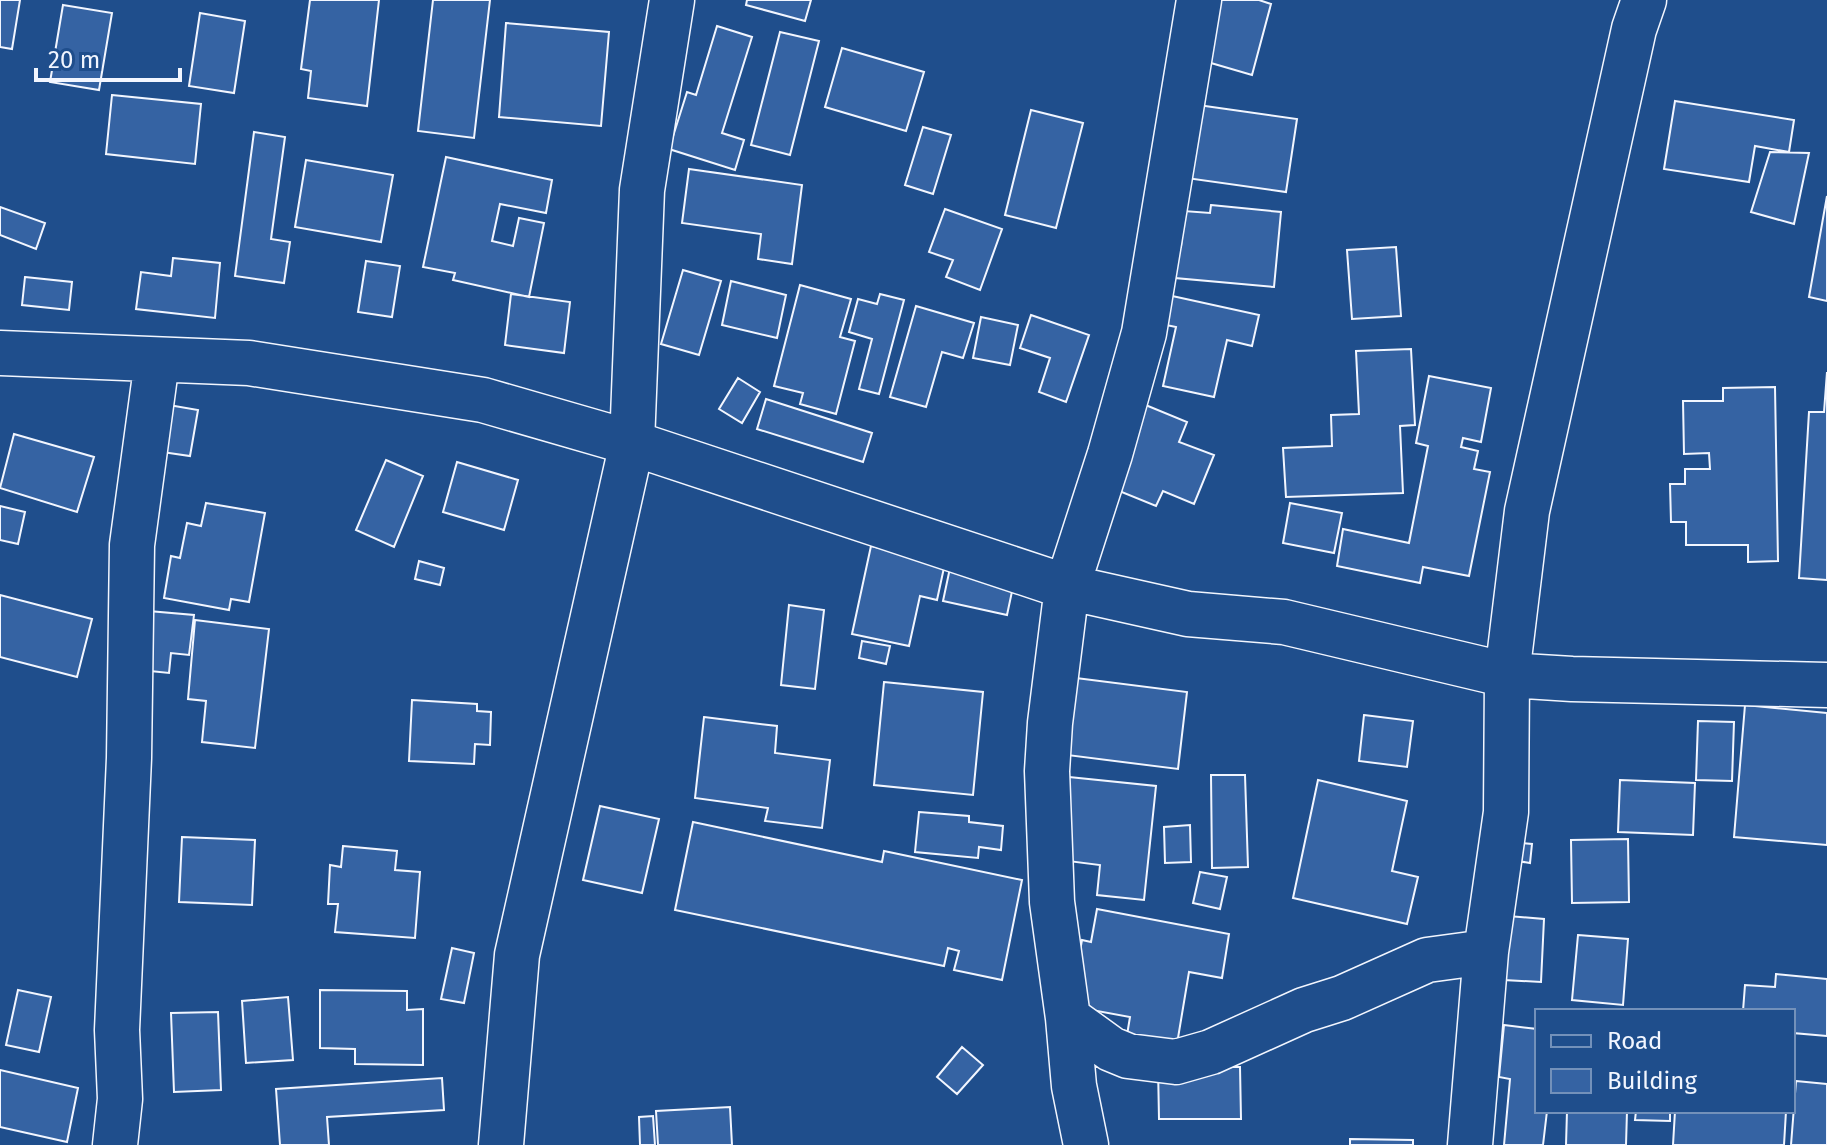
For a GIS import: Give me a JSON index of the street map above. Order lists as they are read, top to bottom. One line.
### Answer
{"legend":["Road","Building"],"scale_bar":"20 m"}
